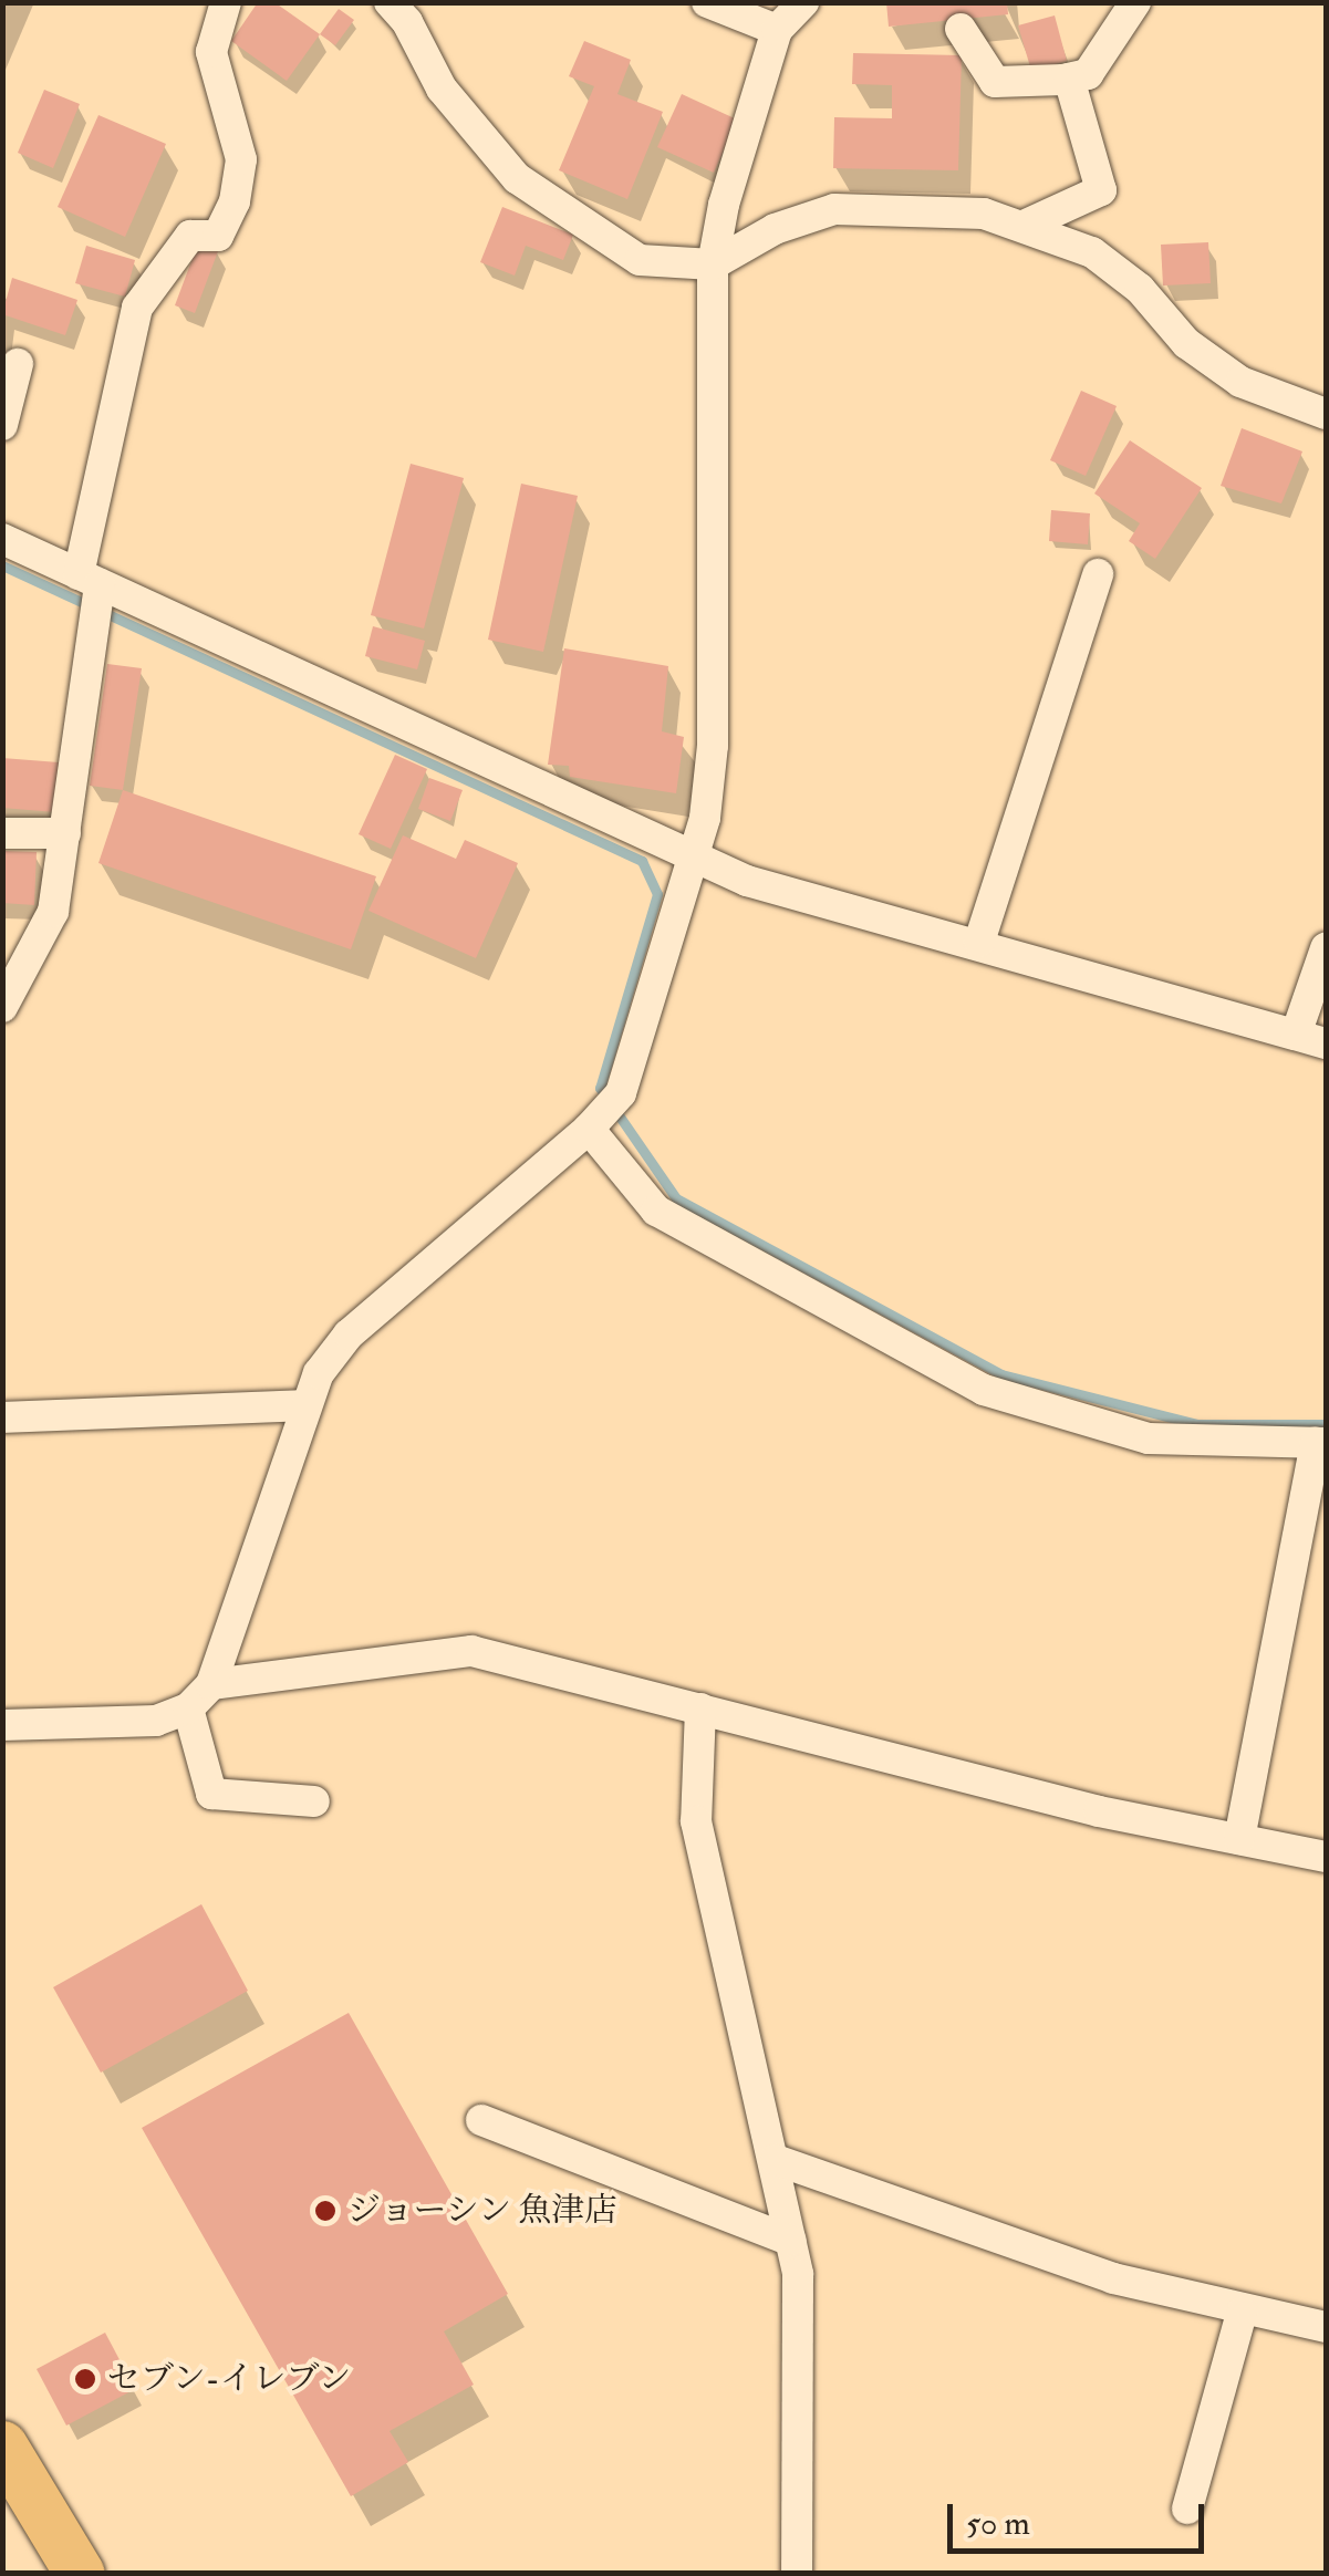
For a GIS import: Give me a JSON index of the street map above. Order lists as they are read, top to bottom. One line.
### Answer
{"places":["ジョーシン 魚津店","セブン-イレブン"],"scale_bar":"50 m"}
